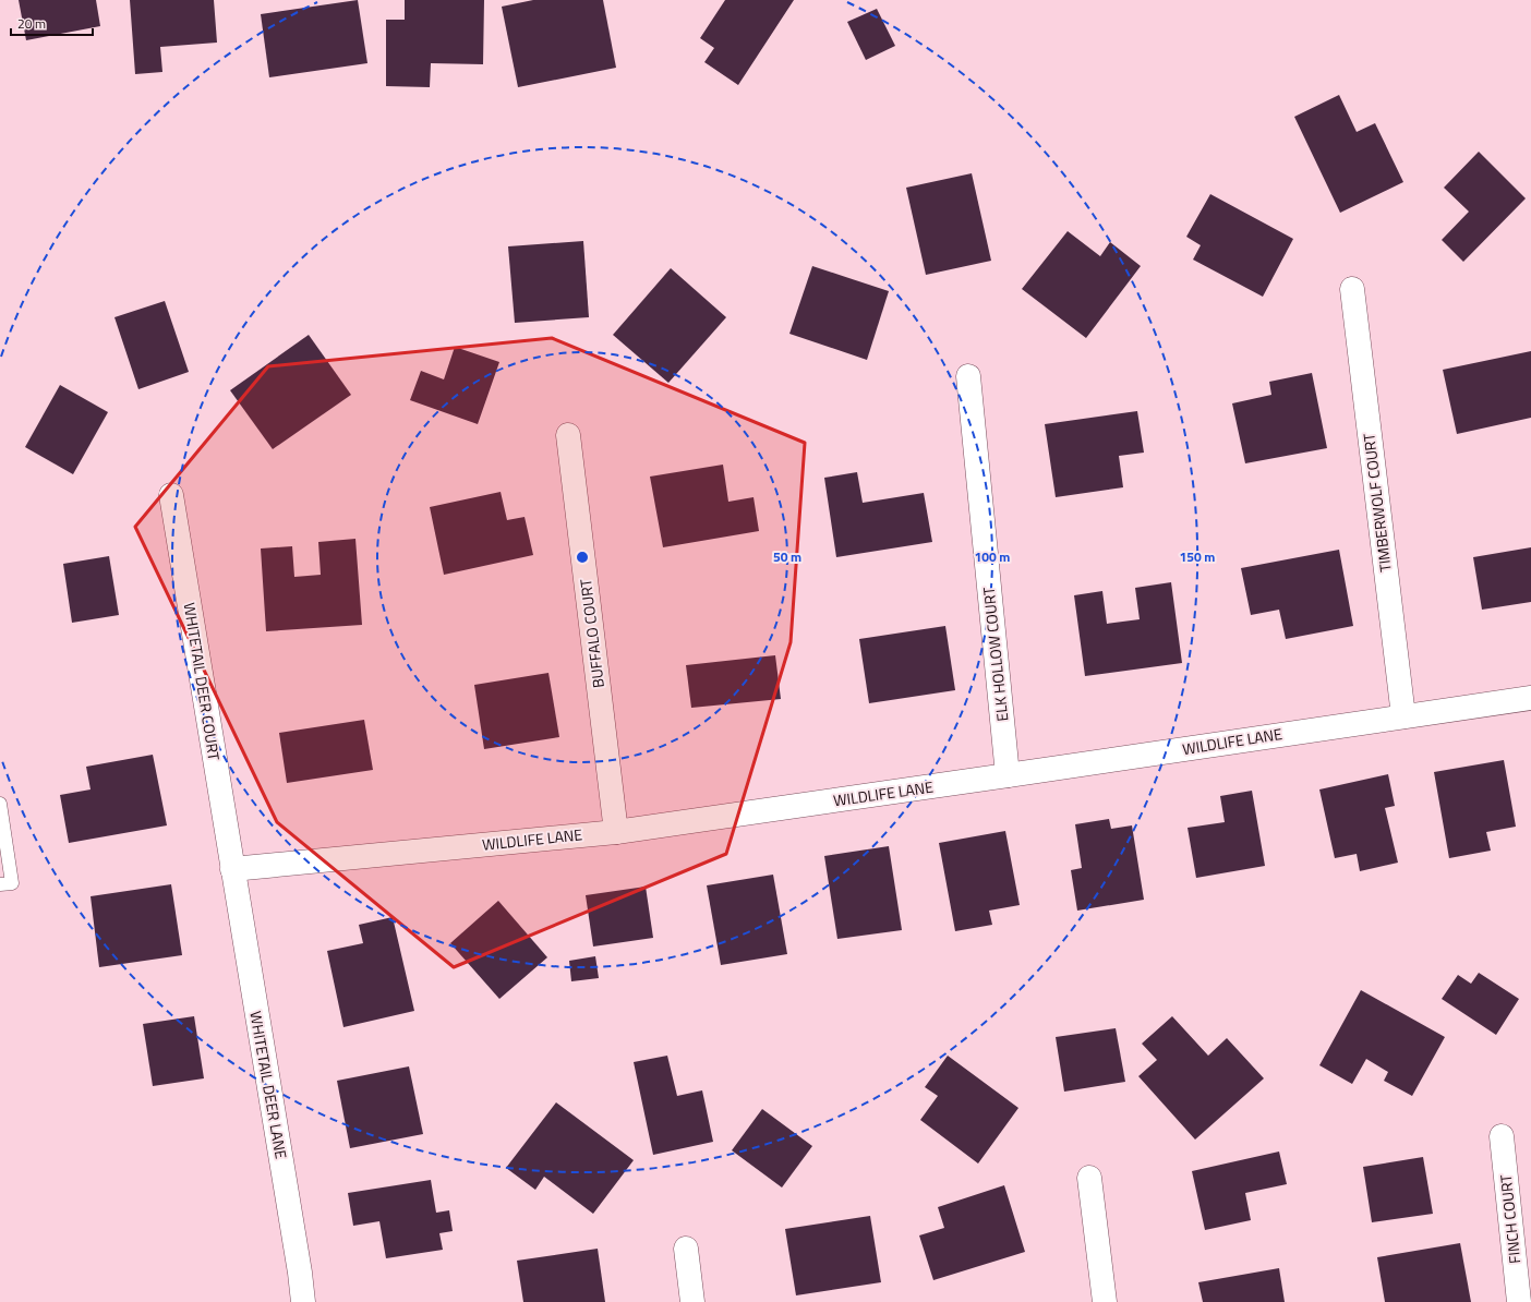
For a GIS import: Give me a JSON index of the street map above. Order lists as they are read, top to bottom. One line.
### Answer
{"streets":{"street":["TIMBERWOLF COURT","BUFFALO COURT","ELK HOLLOW COURT","WHITETAIL DEER COURT","WILDLIFE LANE","WHITETAIL DEER LANE","FINCH COURT"]},"crossings":[["TIMBERWOLF COURT","WILDLIFE LANE"],["BUFFALO COURT","WILDLIFE LANE"],["ELK HOLLOW COURT","WILDLIFE LANE"],["WHITETAIL DEER COURT","WILDLIFE LANE"],["WHITETAIL DEER COURT","WHITETAIL DEER LANE"],["WILDLIFE LANE","WHITETAIL DEER LANE"]],"scale_bar":"20 m","rings":["50 m","100 m","150 m"]}
